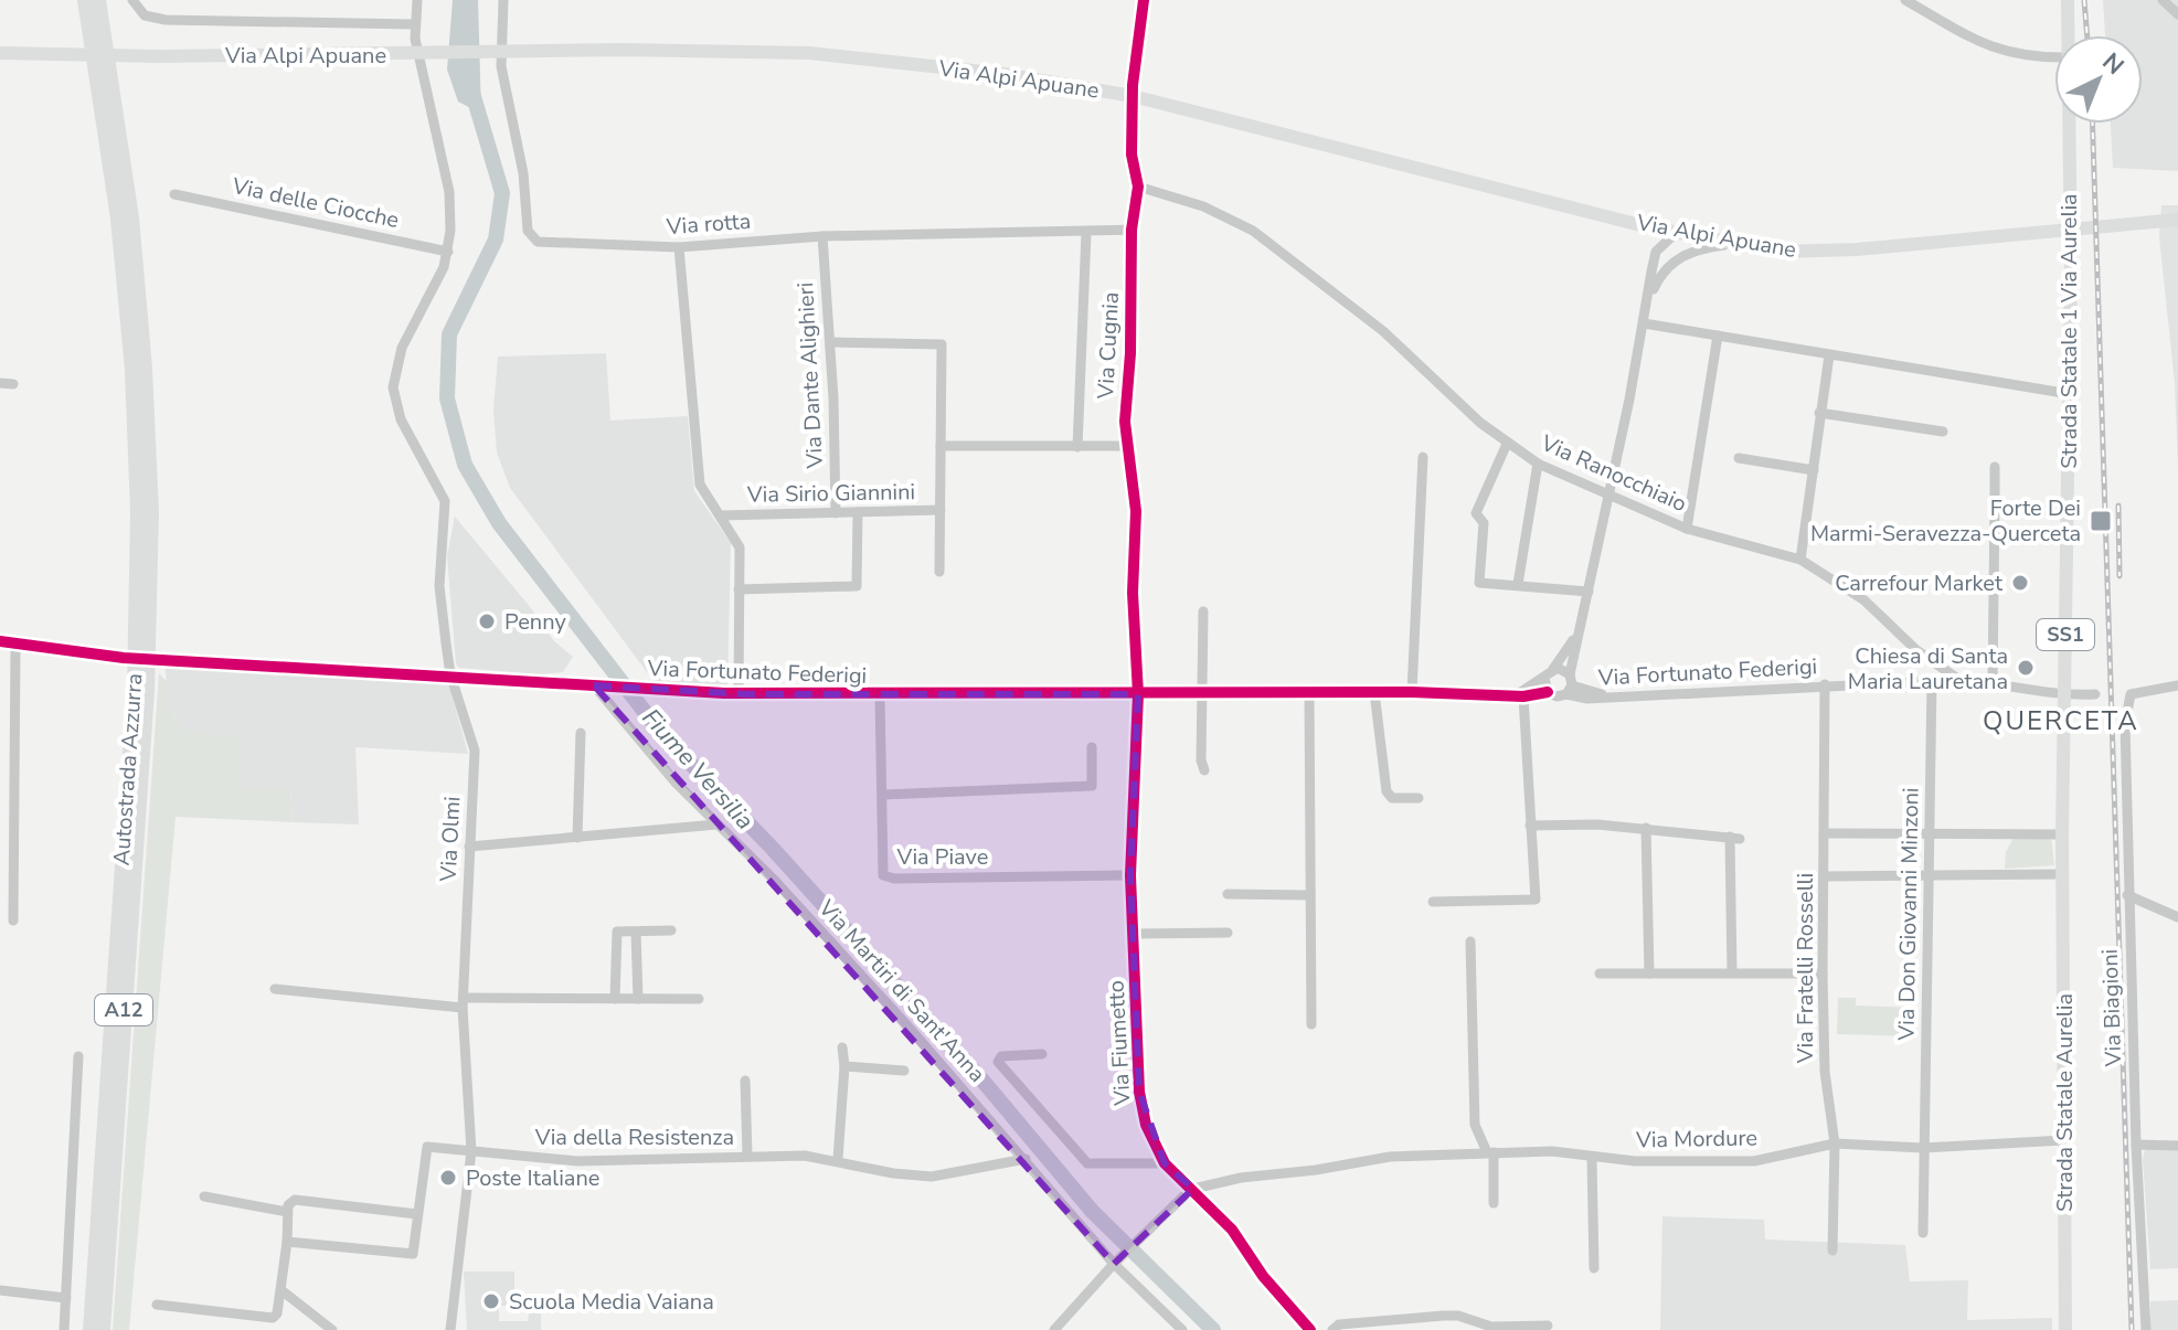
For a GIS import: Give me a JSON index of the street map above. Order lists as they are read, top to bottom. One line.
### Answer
{"streets":{"highway":["Autostrada Azzurra","A12"],"main road":["Via Alpi Apuane","Strada Statale 1 Via Aurelia","SS1","Strada Statale Aurelia"],"street":["Via delle Ciocche","Via rotta","Via Cugnia","Via Dante Alighieri","Via Ranocchiaio","Via Sirio Giannini","Via Fortunato Federigi","Via Olmi","Via Piave","Via Don Giovanni Minzoni","Via Fratelli Rosselli","Via Martiri di Sant'Anna","Via Biagioni","Via Fiumetto","Via della Resistenza","Via Mordure"]},"crossings":[["Via Alpi Apuane","Via Cugnia"],["Via rotta","Via Cugnia"],["Via rotta","Via Dante Alighieri"],["Strada Statale 1 Via Aurelia","Via Fortunato Federigi"],["Strada Statale 1 Via Aurelia","Strada Statale Aurelia"],["Via Cugnia","Via Ranocchiaio"],["Via Cugnia","Via Fortunato Federigi"],["Via Cugnia","Via Fiumetto"],["Via Dante Alighieri","Via Sirio Giannini"],["Via Ranocchiaio","Via Fortunato Federigi"],["Via Fortunato Federigi","Via Olmi"],["Via Fortunato Federigi","Via Piave"],["Via Fortunato Federigi","Via Don Giovanni Minzoni"],["Via Fortunato Federigi","Via Fratelli Rosselli"],["Via Fortunato Federigi","Via Martiri di Sant'Anna"],["Via Fortunato Federigi","Via Fiumetto"],["Via Olmi","Via della Resistenza"],["Via Piave","Via Fiumetto"],["Via Don Giovanni Minzoni","Via Mordure"],["Via Fratelli Rosselli","Via Mordure"],["Via Martiri di Sant'Anna","Via della Resistenza"],["Via Martiri di Sant'Anna","Via Mordure"],["Via Fiumetto","Via Mordure"],["Strada Statale Aurelia","Via Mordure"]],"districts":["QUERCETA"],"water":["Fiume Versilia"],"places":{"transit":["Forte Dei Marmi-Seravezza-Querceta"],"other":["Carrefour Market","Penny","Chiesa di Santa Maria Lauretana","Poste Italiane","Scuola Media Vaiana"]},"north":"top right"}
